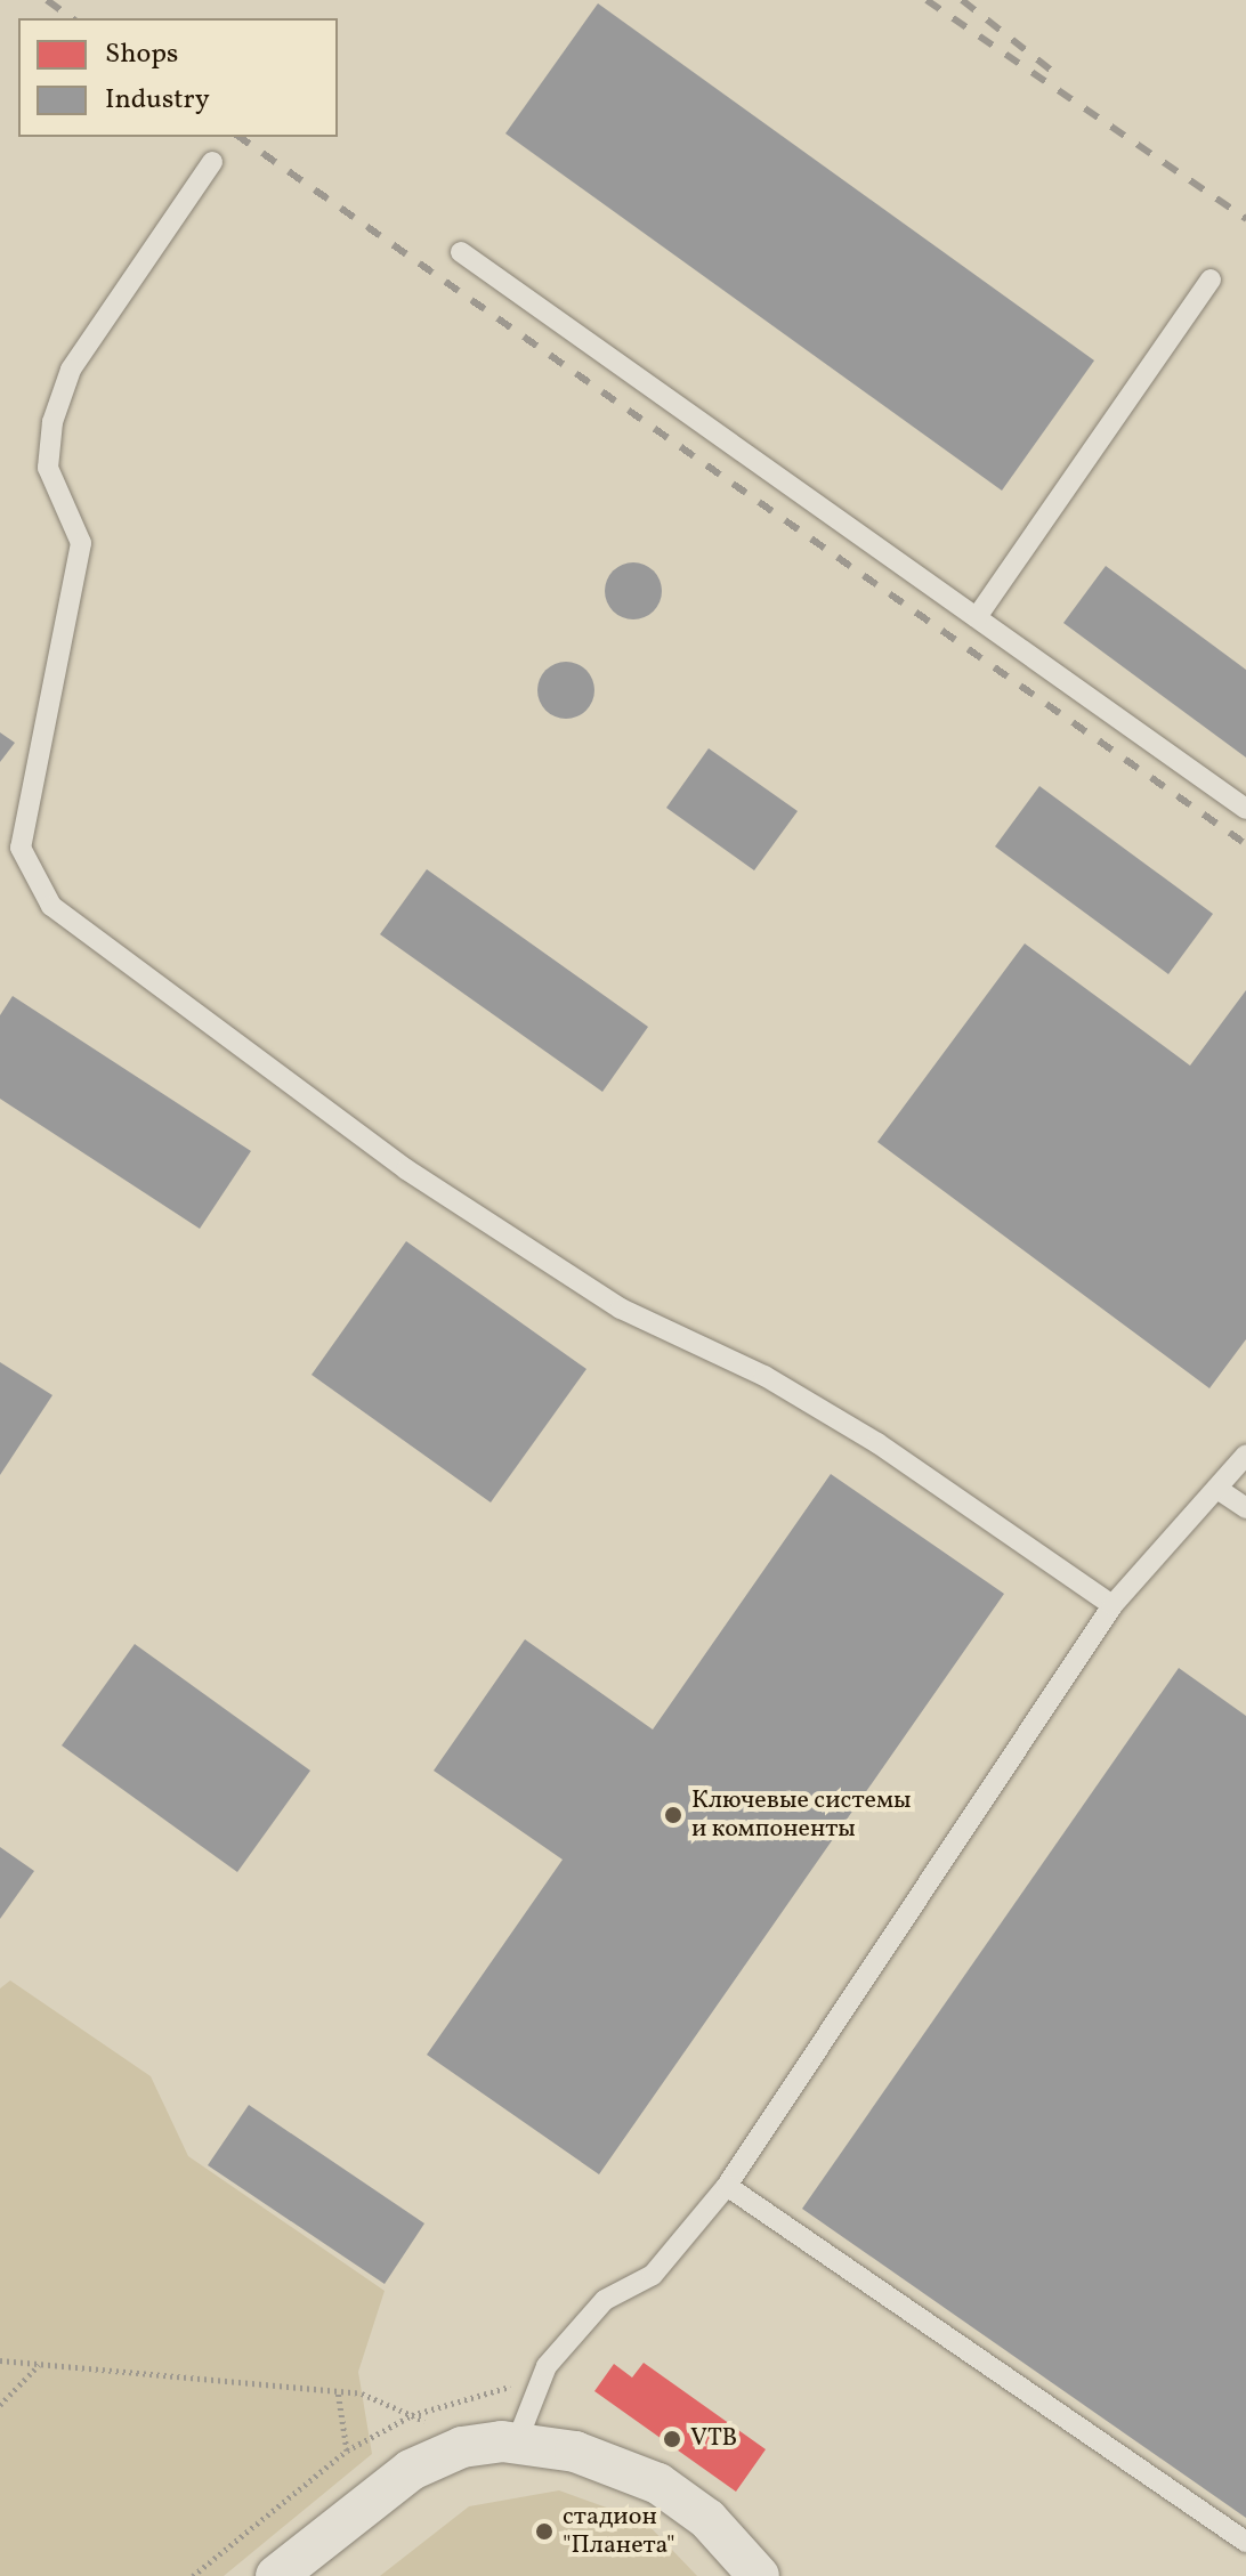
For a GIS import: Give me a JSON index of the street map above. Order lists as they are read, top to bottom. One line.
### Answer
{"places":["Ключевые системы и компоненты","VTB","стадион \"Планета\""],"legend":["Shops","Industry"]}
